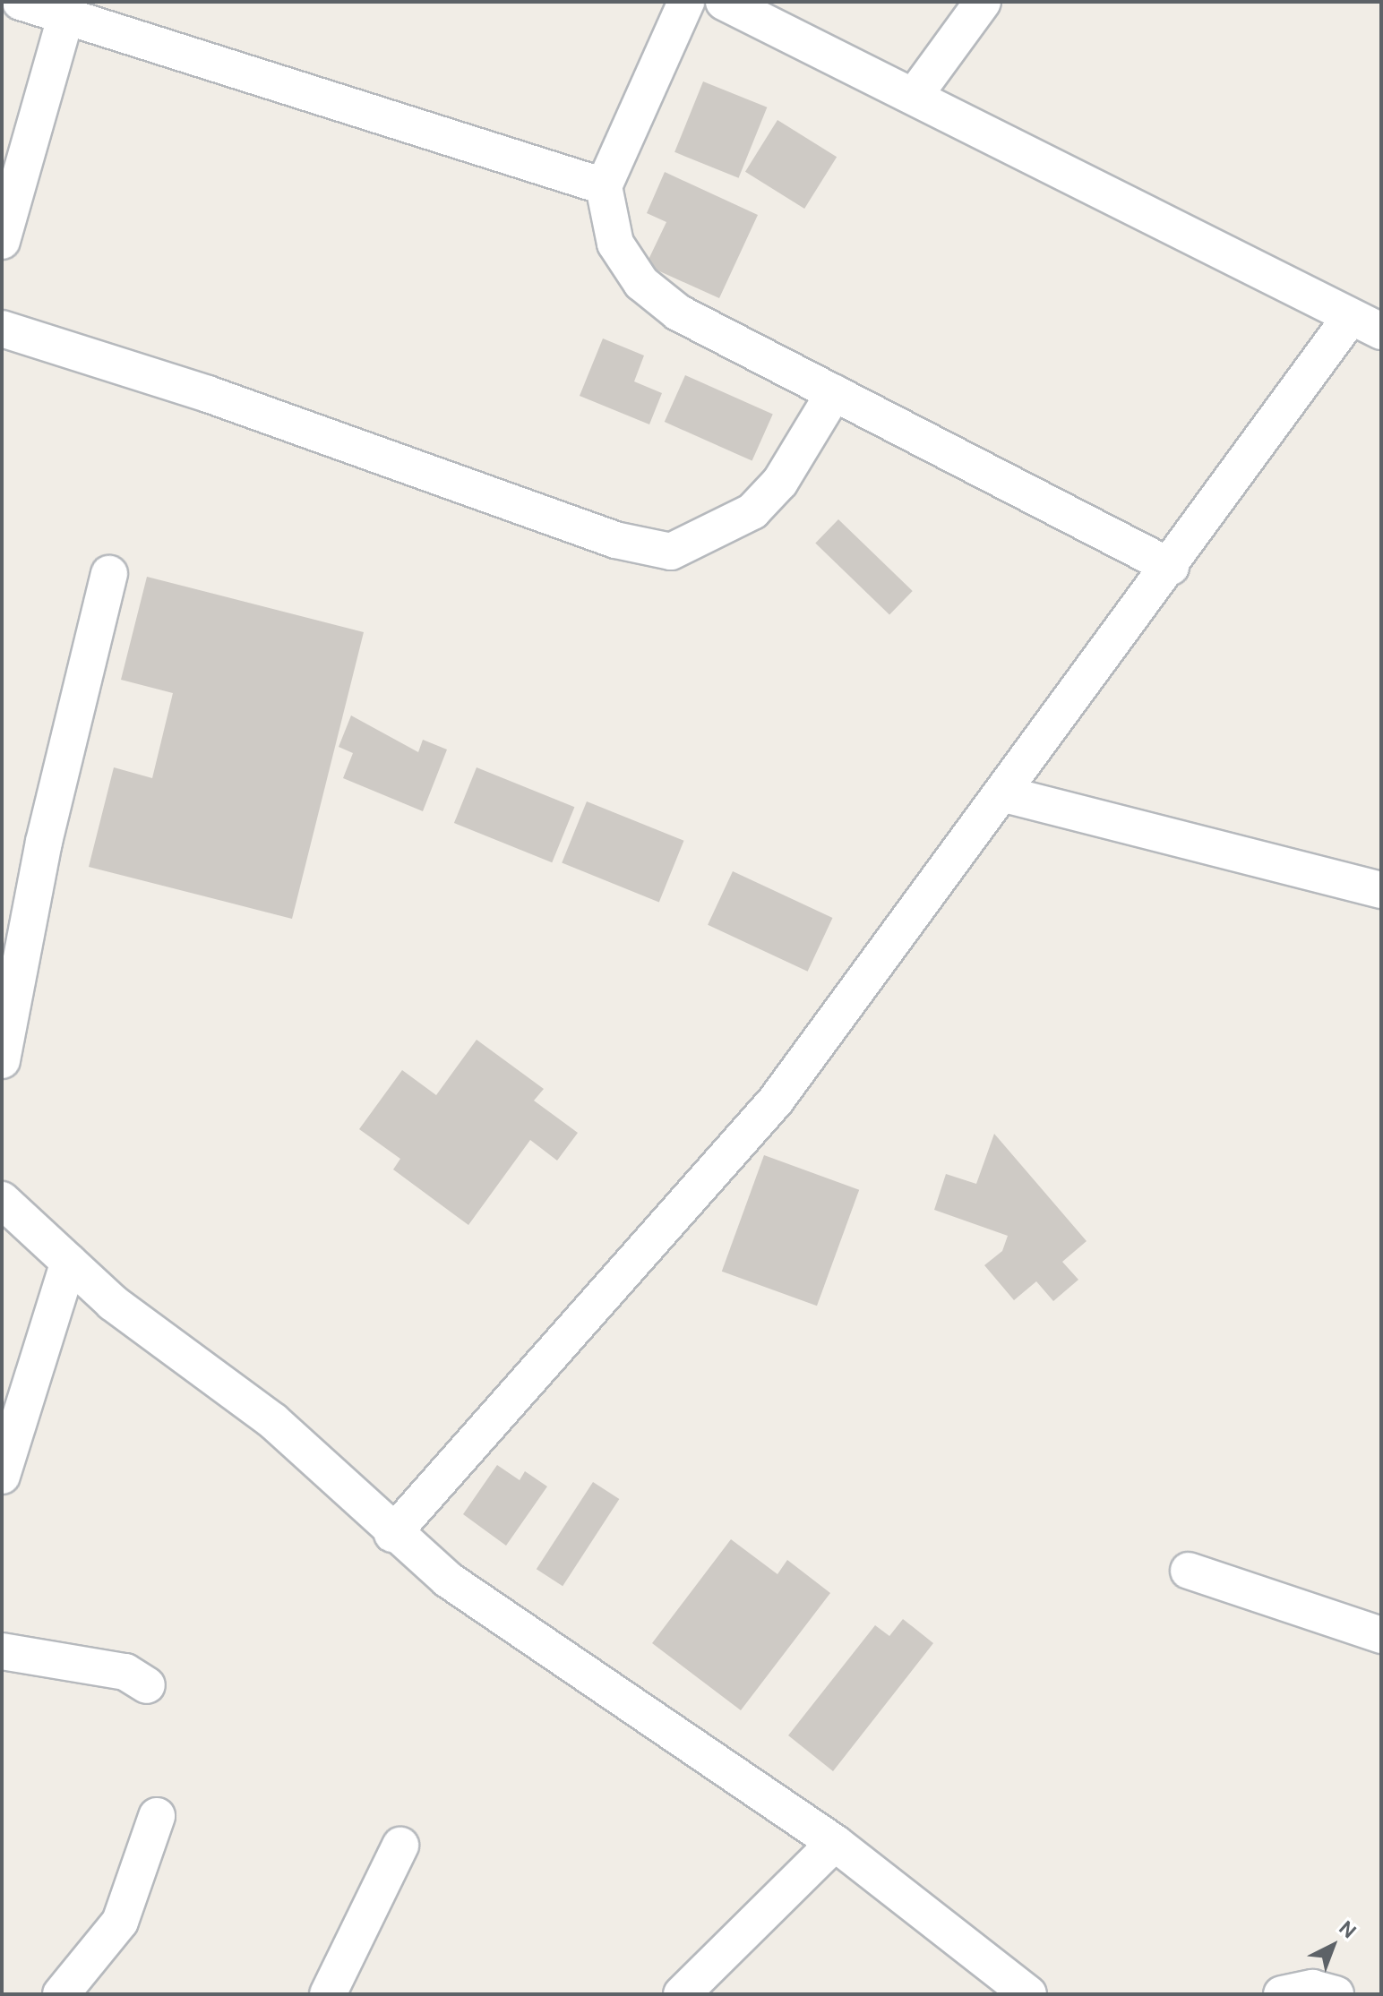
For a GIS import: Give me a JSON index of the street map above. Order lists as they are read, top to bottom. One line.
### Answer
{"north":"top right"}
